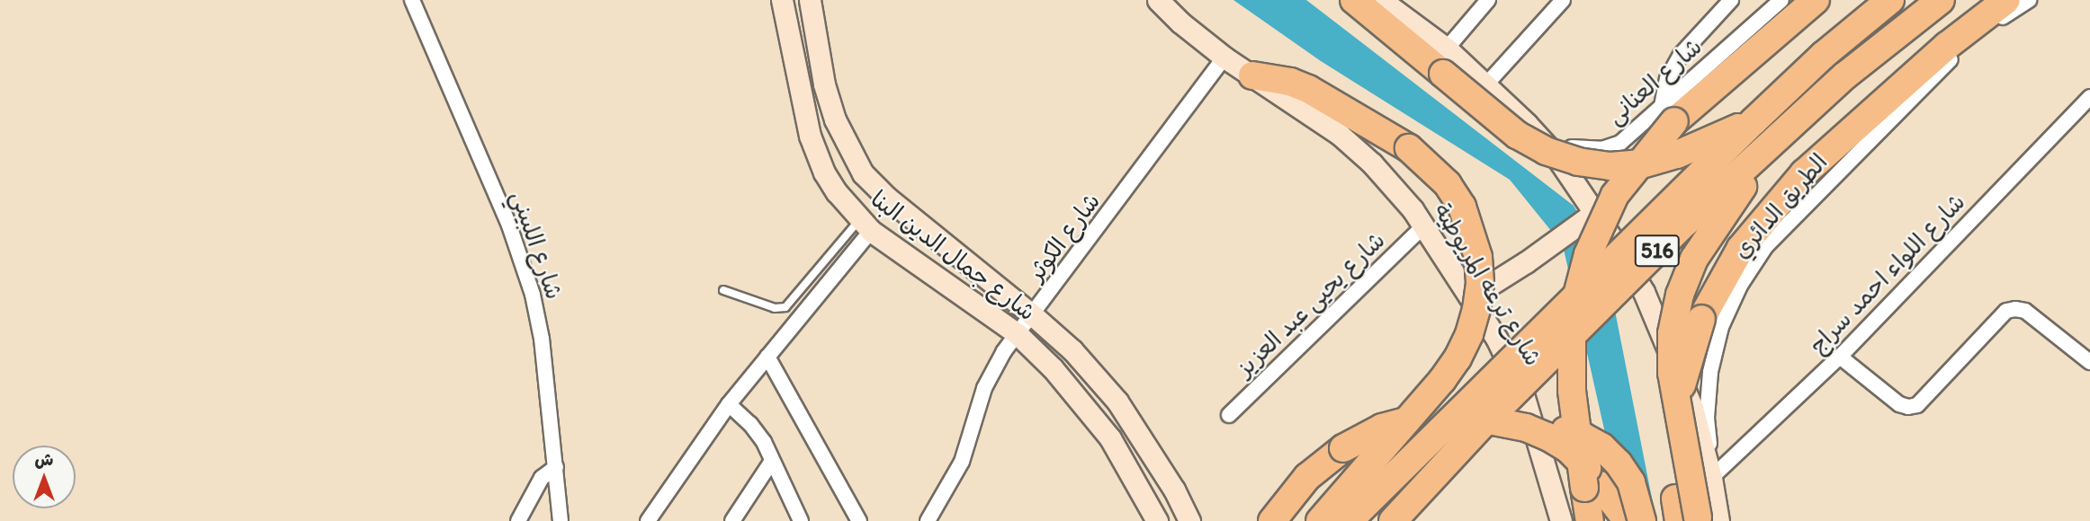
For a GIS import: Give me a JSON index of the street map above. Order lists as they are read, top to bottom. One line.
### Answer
{"streets":{"highway":["الطريق الدائري","516"],"main road":["شارع جمال الدين البنا","شارع ترعه المريوطية"],"street":["شارع العنانى","شارع الكوثر","شارع اللبيني","شارع اللواء احمد سراج","شارع يحيى عبد العزيز"]},"crossings":[["شارع الكوثر","شارع جمال الدين البنا"],["شارع الكوثر","شارع ترعه المريوطية"],["شارع ترعه المريوطية","شارع يحيى عبد العزيز"]],"north":"top"}
